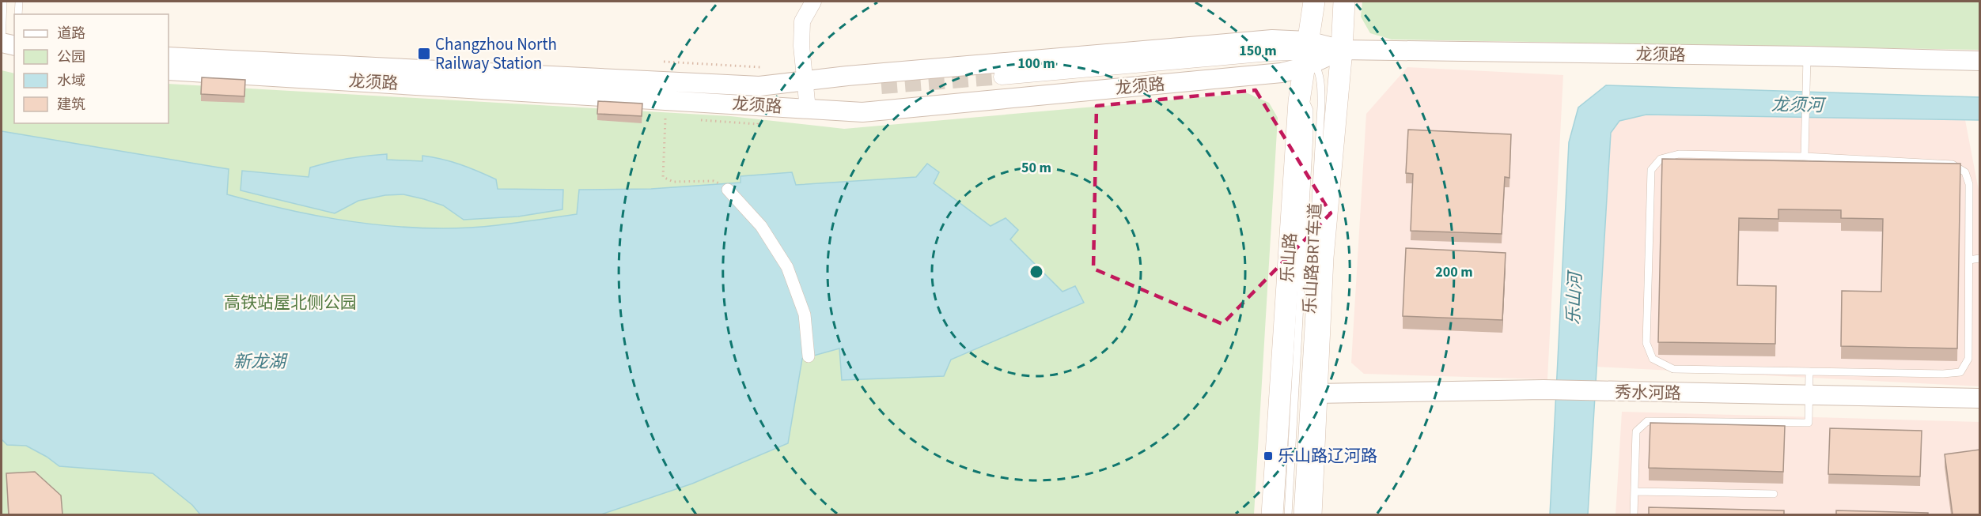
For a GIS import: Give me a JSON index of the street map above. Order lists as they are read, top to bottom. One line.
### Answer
{"streets":{"main road":["乐山路"],"street":["龙须路","秀水河路"],"lane":["乐山路BRT车道"]},"crossings":[["龙须路","乐山路"],["龙须路","乐山路BRT车道"],["乐山路","乐山路BRT车道"],["乐山路","秀水河路"]],"water":["龙须河","乐山河","新龙湖"],"parks":["高铁站屋北侧公园"],"places":{"transit":["Changzhou North Railway Station","乐山路辽河路"]},"legend":["道路","公园","水域","建筑"],"rings":["150 m","100 m","50 m","200 m"]}
